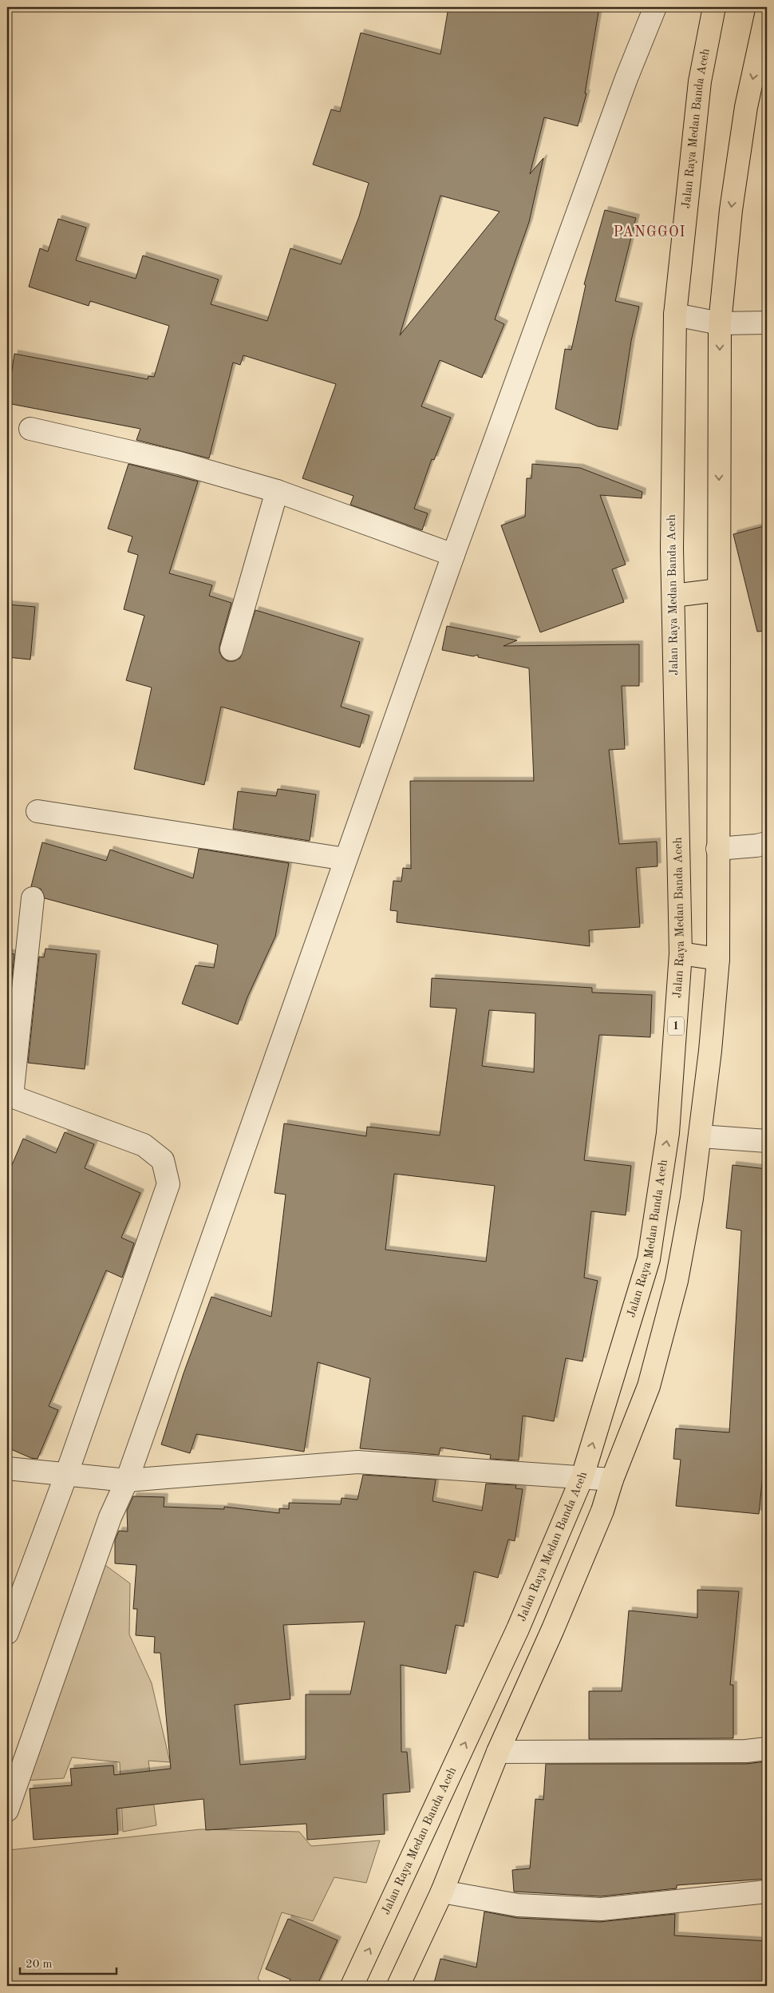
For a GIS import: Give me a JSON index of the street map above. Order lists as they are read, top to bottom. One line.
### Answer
{"streets":{"highway":["Jalan Raya Medan Banda Aceh","1"]},"districts":["PANGGOI"],"scale_bar":"20 m"}
